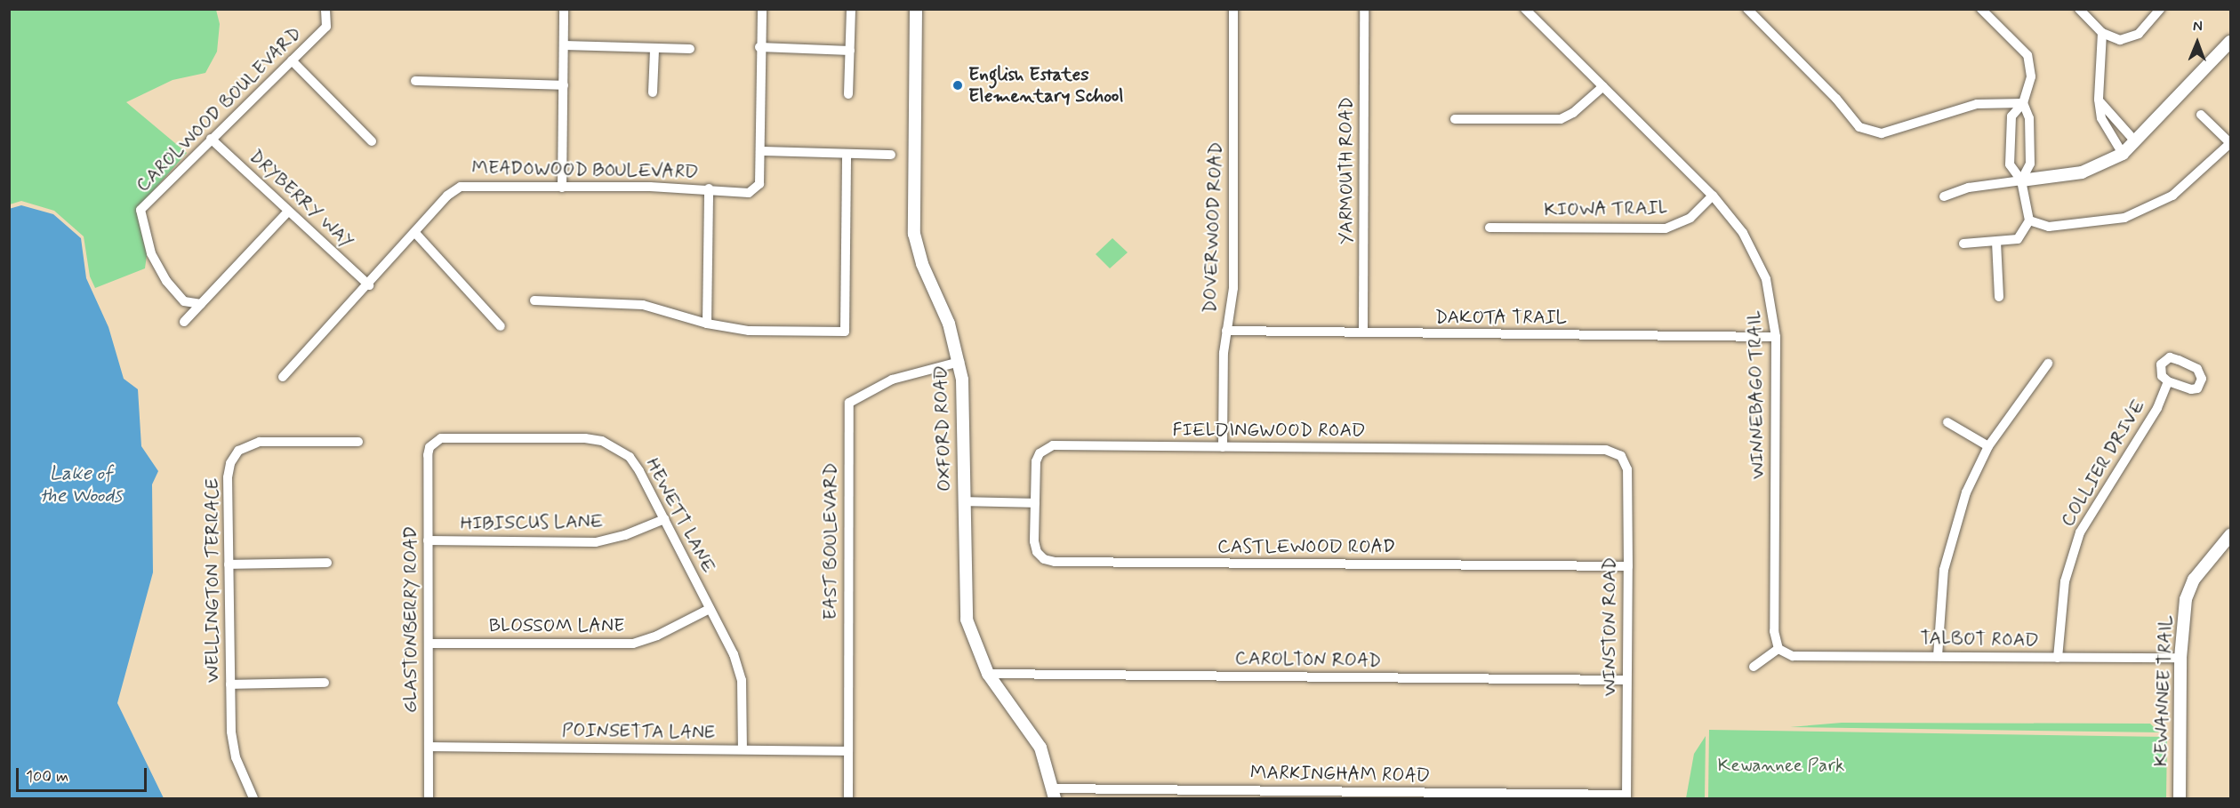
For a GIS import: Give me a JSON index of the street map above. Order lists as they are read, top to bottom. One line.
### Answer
{"streets":{"street":["CAROLWOOD BOULEVARD","MEADOWOOD BOULEVARD","YARMOUTH ROAD","DRYBERRY WAY","KIOWA TRAIL","DOVERWOOD ROAD","DAKOTA TRAIL","WINNEBAGO TRAIL","OXFORD ROAD","FIELDINGWOOD ROAD","COLLIER DRIVE","HEWETT LANE","HIBISCUS LANE","EAST BOULEVARD","CASTLEWOOD ROAD","WELLINGTON TERRACE","GLASTONBERRY ROAD","BLOSSOM LANE","WINSTON ROAD","TALBOT ROAD","CAROLTON ROAD","KEWANNEE TRAIL","POINSETTA LANE","MARKINGHAM ROAD"]},"crossings":[["CAROLWOOD BOULEVARD","DRYBERRY WAY"],["MEADOWOOD BOULEVARD","DRYBERRY WAY"],["YARMOUTH ROAD","DAKOTA TRAIL"],["KIOWA TRAIL","WINNEBAGO TRAIL"],["DOVERWOOD ROAD","DAKOTA TRAIL"],["DOVERWOOD ROAD","FIELDINGWOOD ROAD"],["DAKOTA TRAIL","WINNEBAGO TRAIL"],["WINNEBAGO TRAIL","TALBOT ROAD"],["OXFORD ROAD","EAST BOULEVARD"],["OXFORD ROAD","CAROLTON ROAD"],["OXFORD ROAD","MARKINGHAM ROAD"],["FIELDINGWOOD ROAD","CASTLEWOOD ROAD"],["FIELDINGWOOD ROAD","WINSTON ROAD"],["COLLIER DRIVE","TALBOT ROAD"],["HEWETT LANE","HIBISCUS LANE"],["HEWETT LANE","GLASTONBERRY ROAD"],["HEWETT LANE","BLOSSOM LANE"],["HEWETT LANE","POINSETTA LANE"],["HIBISCUS LANE","GLASTONBERRY ROAD"],["EAST BOULEVARD","POINSETTA LANE"],["CASTLEWOOD ROAD","WINSTON ROAD"],["GLASTONBERRY ROAD","BLOSSOM LANE"],["GLASTONBERRY ROAD","POINSETTA LANE"],["WINSTON ROAD","CAROLTON ROAD"],["WINSTON ROAD","MARKINGHAM ROAD"],["TALBOT ROAD","KEWANNEE TRAIL"]],"water":["Lake of the Woods"],"parks":["Kewannee Park"],"places":["English Estates Elementary School"],"scale_bar":"100 m","north":"top"}
